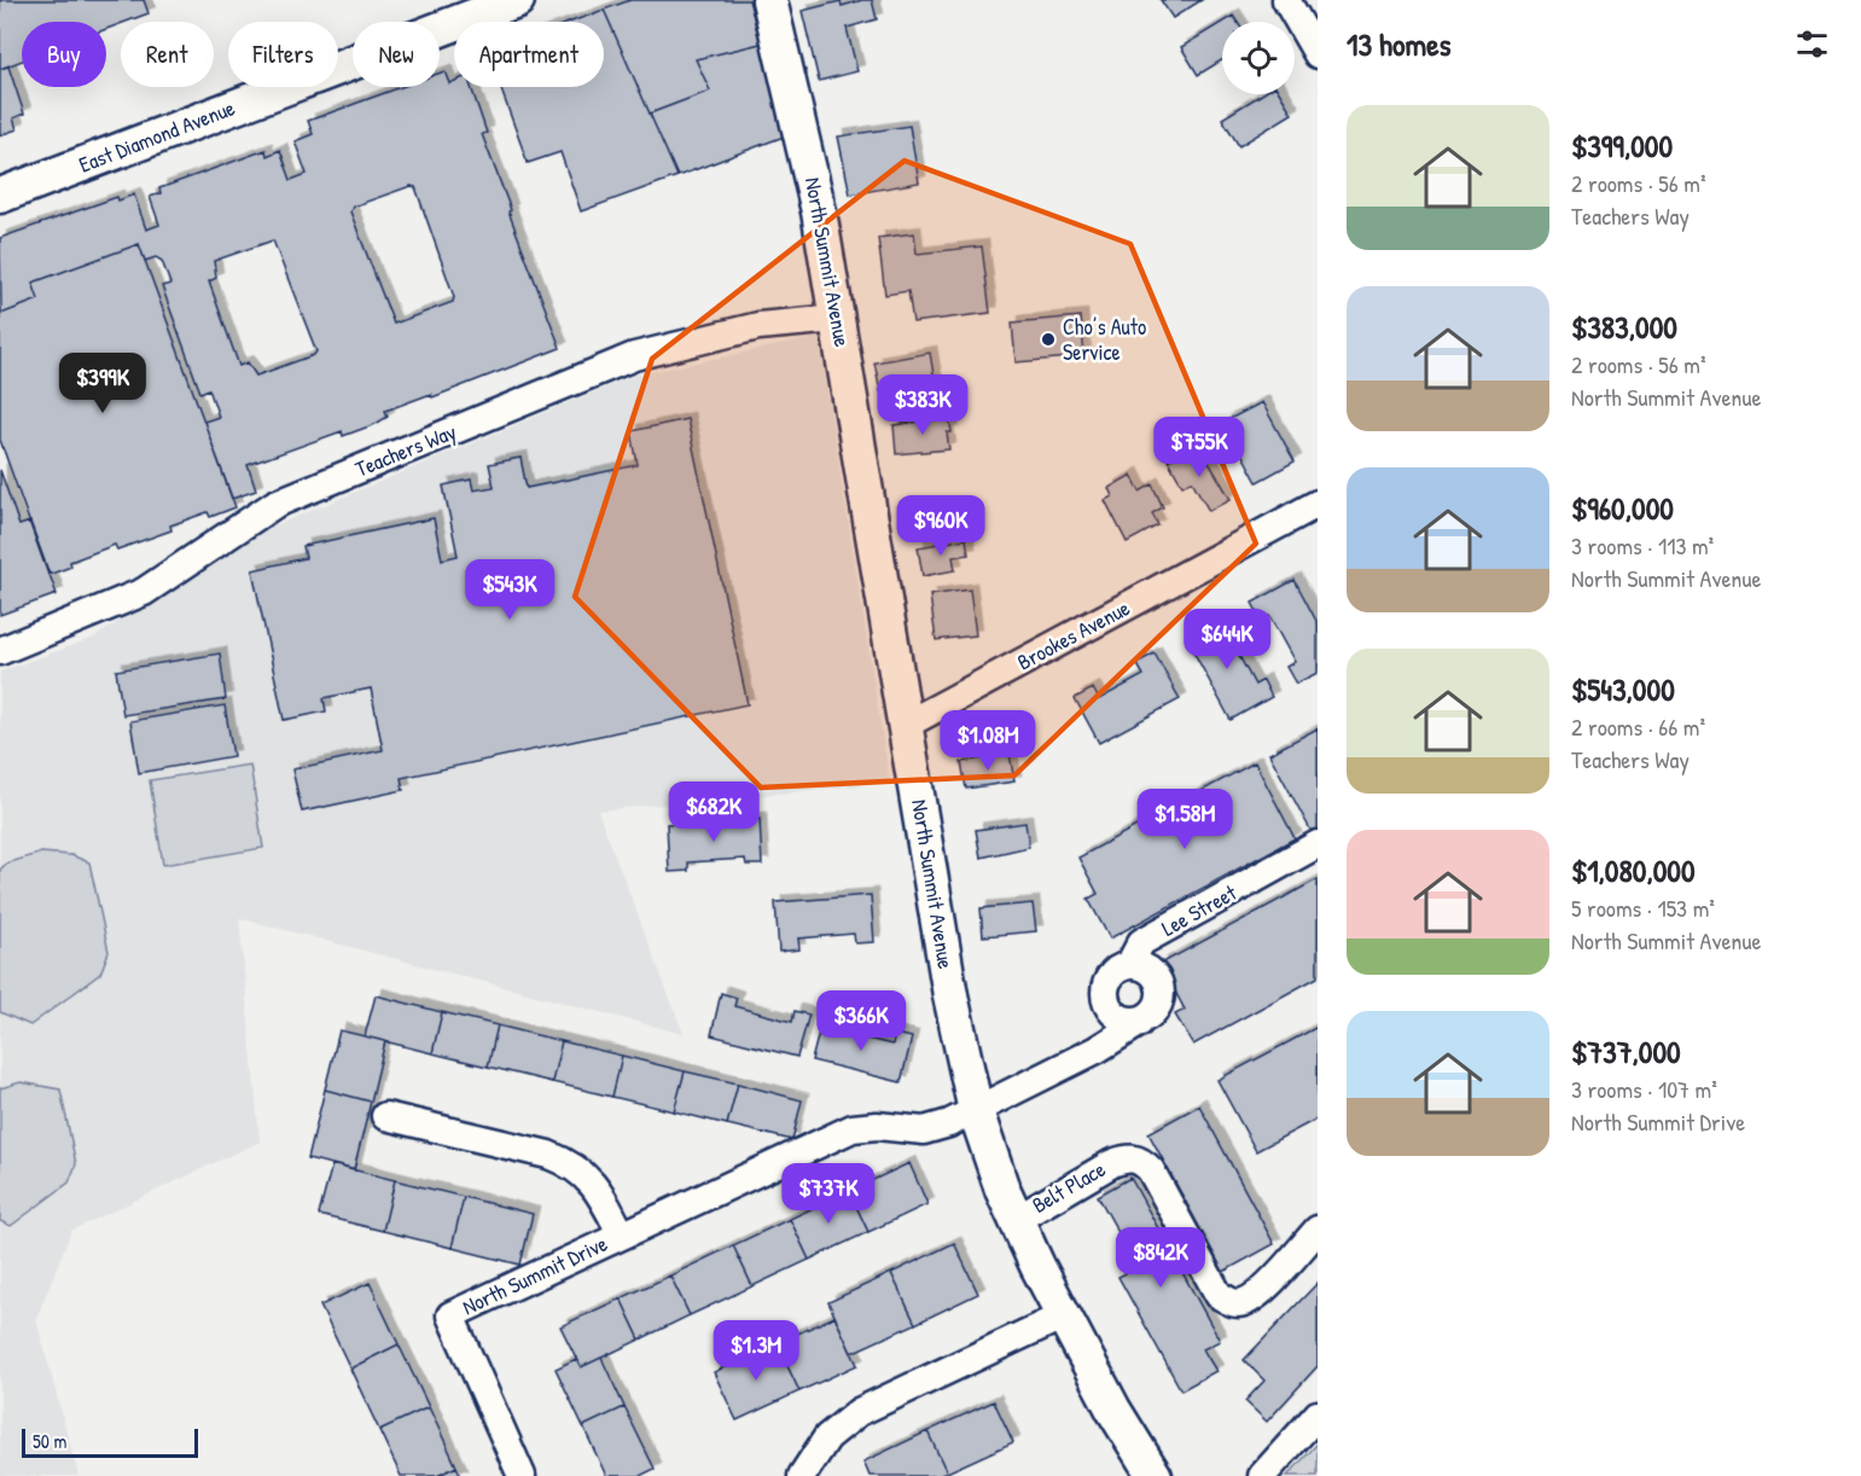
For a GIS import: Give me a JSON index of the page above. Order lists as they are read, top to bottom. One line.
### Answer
{"streets":{"street":["East Diamond Avenue","North Summit Avenue","Teachers Way","Brookes Avenue","Lee Street","Belt Place","North Summit Drive"]},"crossings":[["North Summit Avenue","Teachers Way"],["North Summit Avenue","Brookes Avenue"],["North Summit Avenue","Belt Place"],["North Summit Avenue","North Summit Drive"]],"places":["Cho’s Auto Service"],"scale_bar":"50 m","page":{"heading":"13 homes","chip":["Buy","Rent","Filters","New","Apartment"],"list":[{"name":"$399,000","note":"2 rooms · 56 m² · Teachers Way"},{"name":"$383,000","note":"2 rooms · 56 m² · North Summit Avenue"},{"name":"$960,000","note":"3 rooms · 113 m² · North Summit Avenue"},{"name":"$543,000","note":"2 rooms · 66 m² · Teachers Way"},{"name":"$1,080,000","note":"5 rooms · 153 m² · North Summit Avenue"},{"name":"$737,000","note":"3 rooms · 107 m² · North Summit Drive"}],"price":["$399K","$383K","$755K","$960K","$543K","$644K","$1.08M","$682K","$1.58M","$366K","$737K","$842K","$1.3M"],"scale":"50 m"}}
